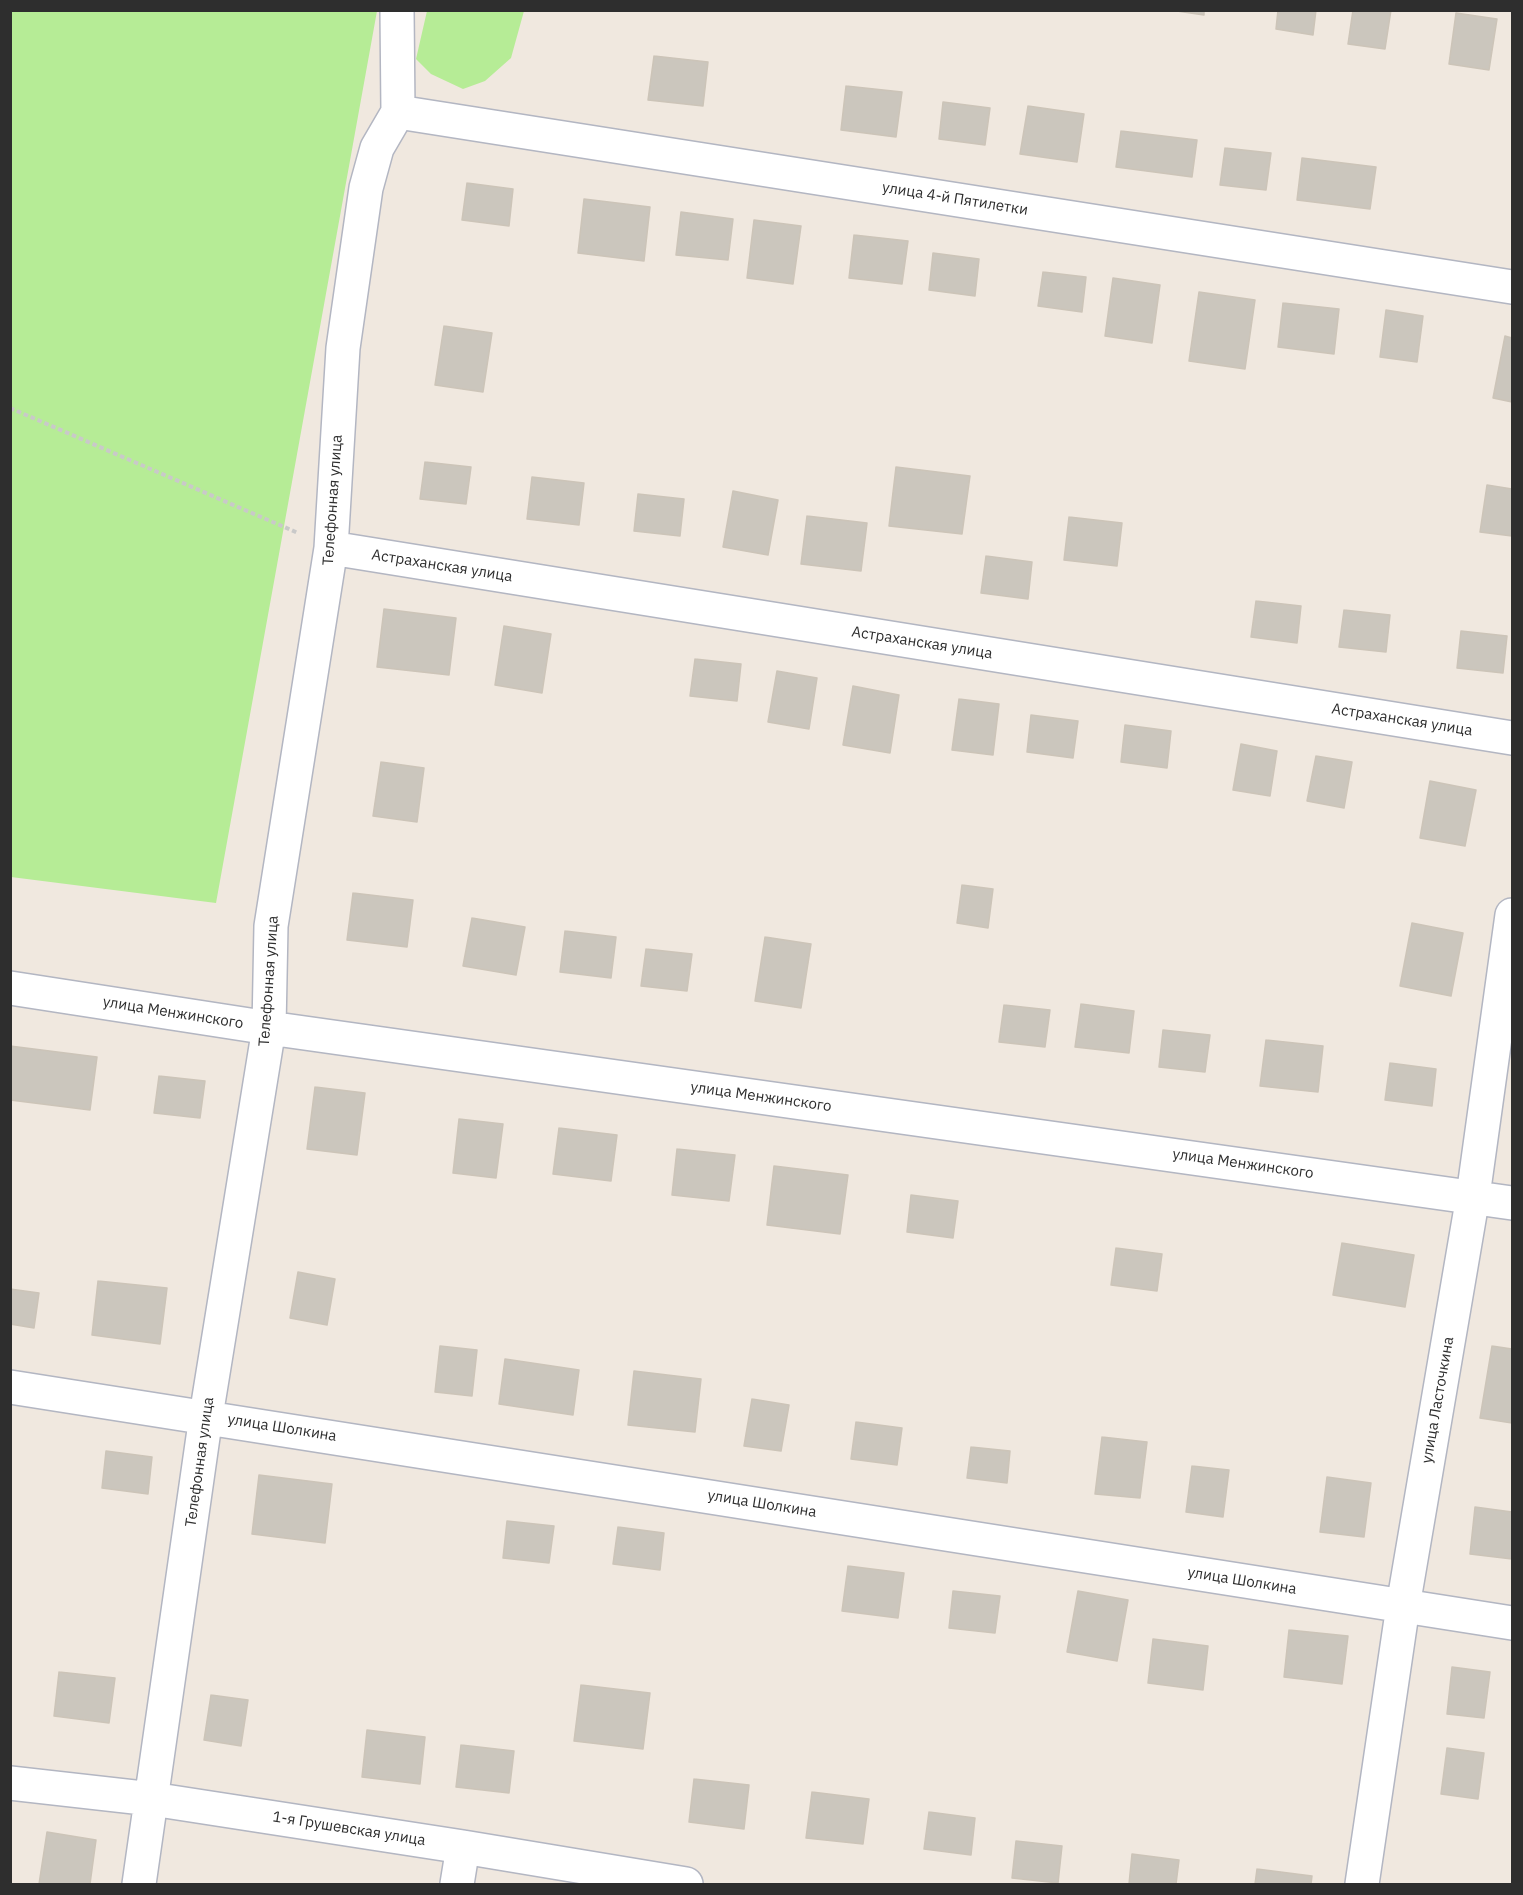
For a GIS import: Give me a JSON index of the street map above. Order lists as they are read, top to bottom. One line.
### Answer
{"streets":{"street":["улица 4-й Пятилетки","Телефонная улица","Астраханская улица","улица Менжинского","улица Ласточкина","улица Шолкина","1-я Грушевская улица"]},"crossings":[["улица 4-й Пятилетки","Телефонная улица"],["Телефонная улица","Астраханская улица"],["Телефонная улица","улица Менжинского"],["Телефонная улица","улица Шолкина"],["Телефонная улица","1-я Грушевская улица"],["улица Менжинского","улица Ласточкина"],["улица Ласточкина","улица Шолкина"]]}
